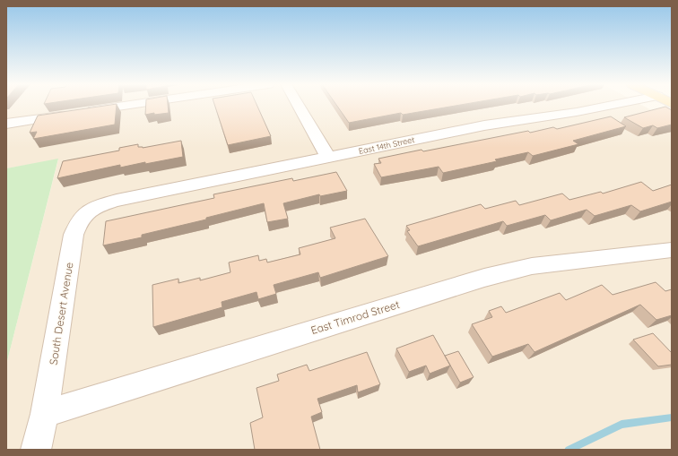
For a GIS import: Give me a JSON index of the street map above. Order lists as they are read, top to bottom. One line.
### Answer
{"streets":{"street":["East 14th Street","South Desert Avenue","East Timrod Street"]},"crossings":[["East 14th Street","South Desert Avenue"],["South Desert Avenue","East Timrod Street"]]}
